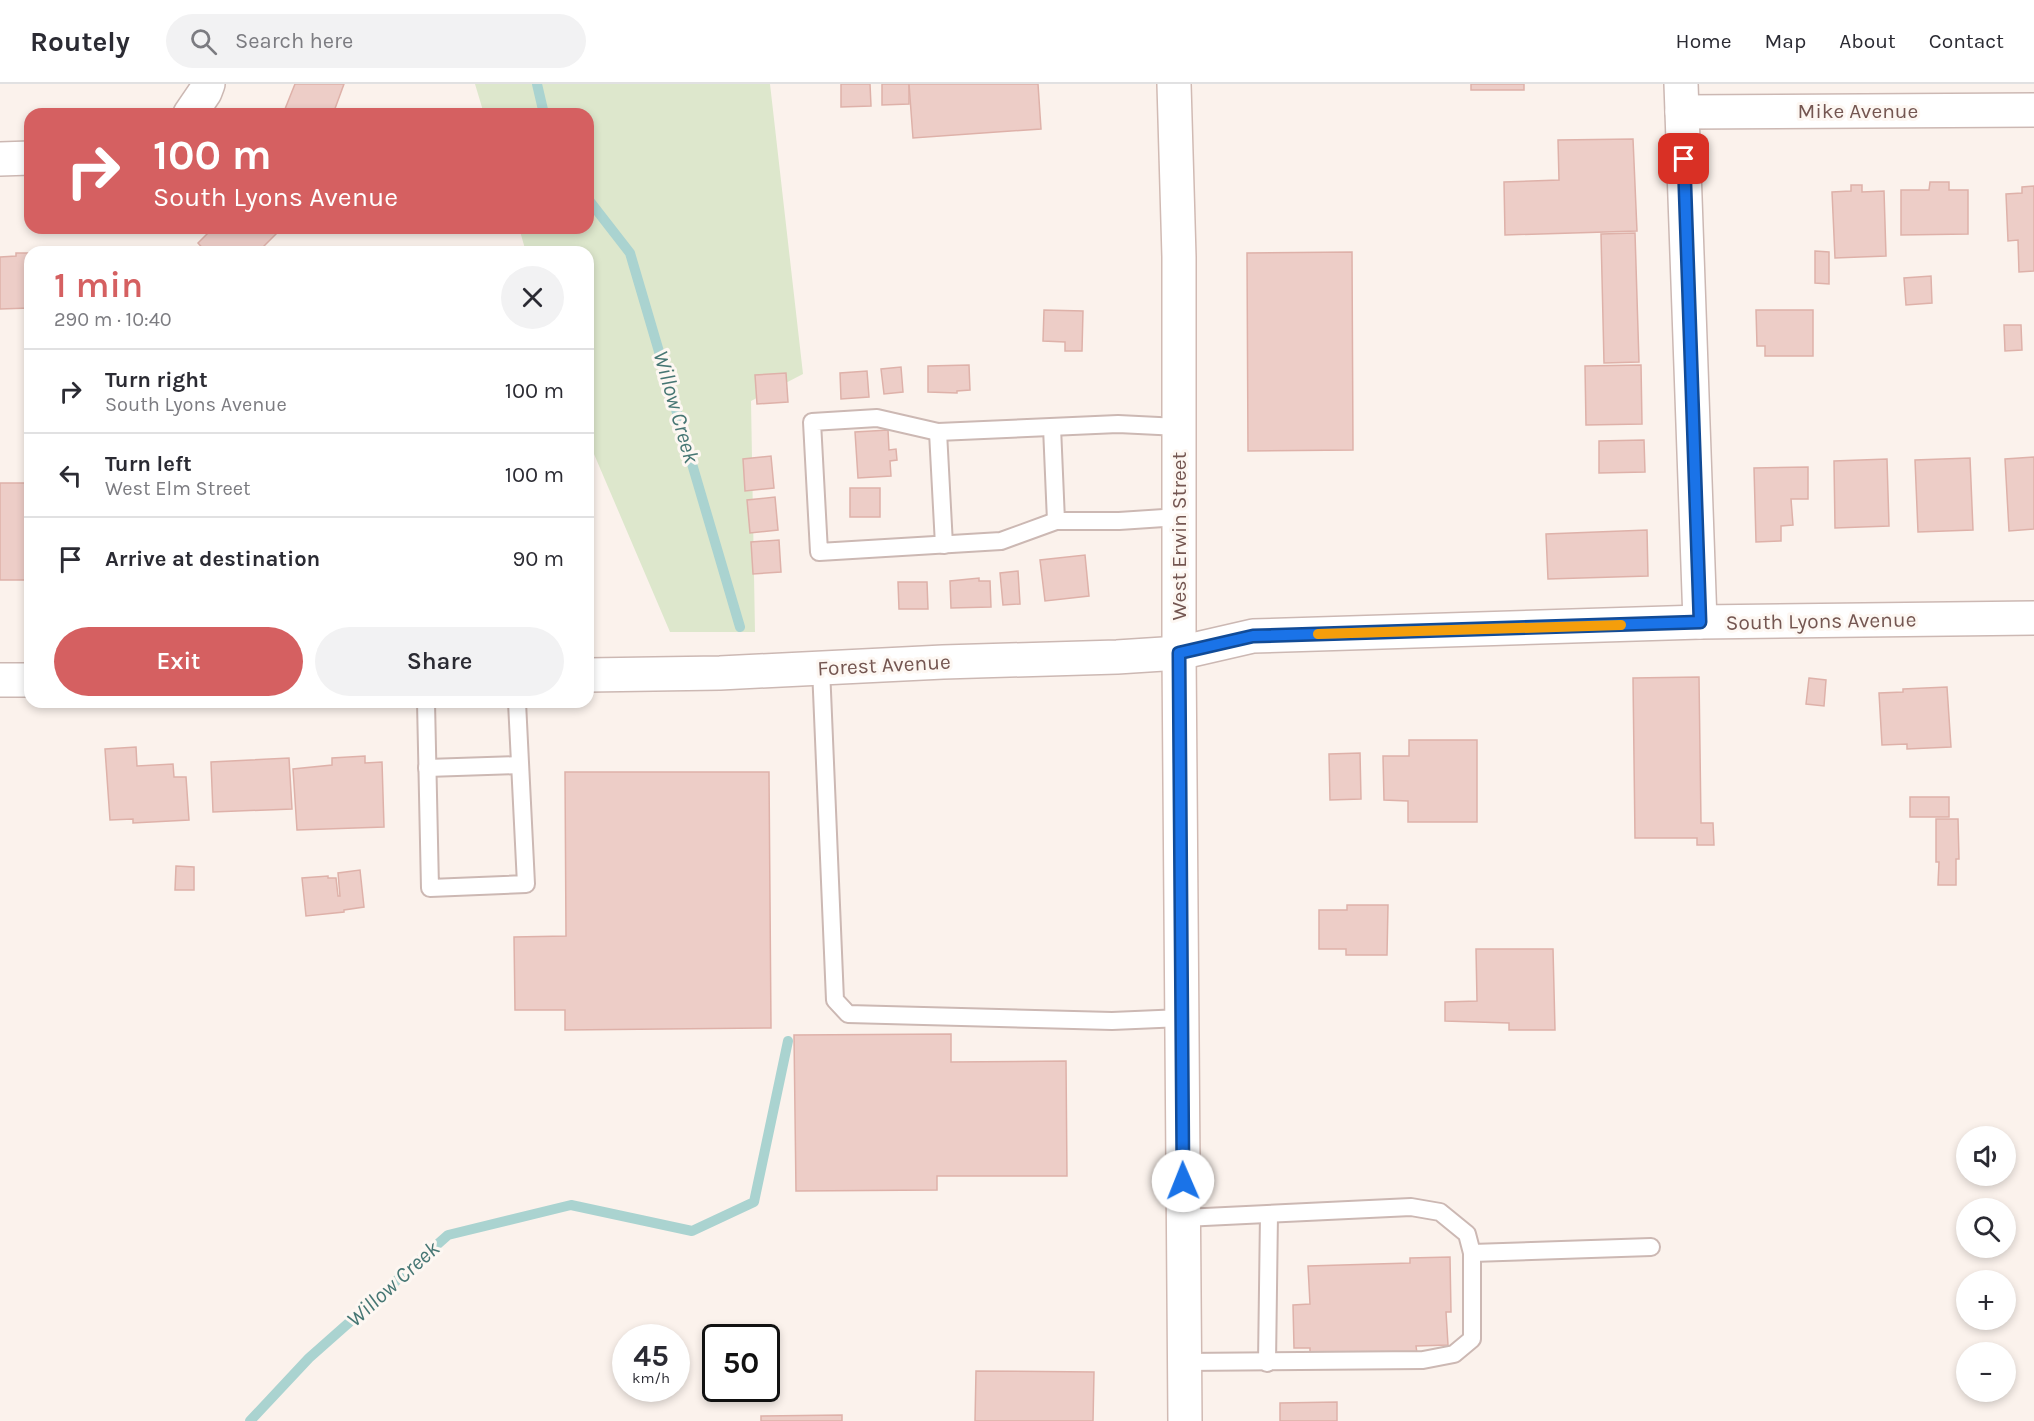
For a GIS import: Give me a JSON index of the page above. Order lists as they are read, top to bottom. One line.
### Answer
{"streets":{"street":["Mike Avenue","West Erwin Street","South Lyons Avenue","Forest Avenue"]},"crossings":[["West Erwin Street","South Lyons Avenue"],["West Erwin Street","Forest Avenue"],["South Lyons Avenue","Forest Avenue"]],"water":["Willow Creek"],"page":{"header":"Routely","search":"Search here","nav":["Home","Map","About","Contact"],"turn":["100 m","South Lyons Avenue"],"heading":["1 min","290 m · 10:40"],"list":[{"name":"Turn right","note":"South Lyons Avenue","value":"100 m"},{"name":"Turn left","note":"West Elm Street","value":"100 m"},{"name":"Arrive at destination","value":"90 m"}],"buttons":["Exit","Share"],"map_buttons":["+","−"],"speed":"45 km/h","limit":"50"}}
